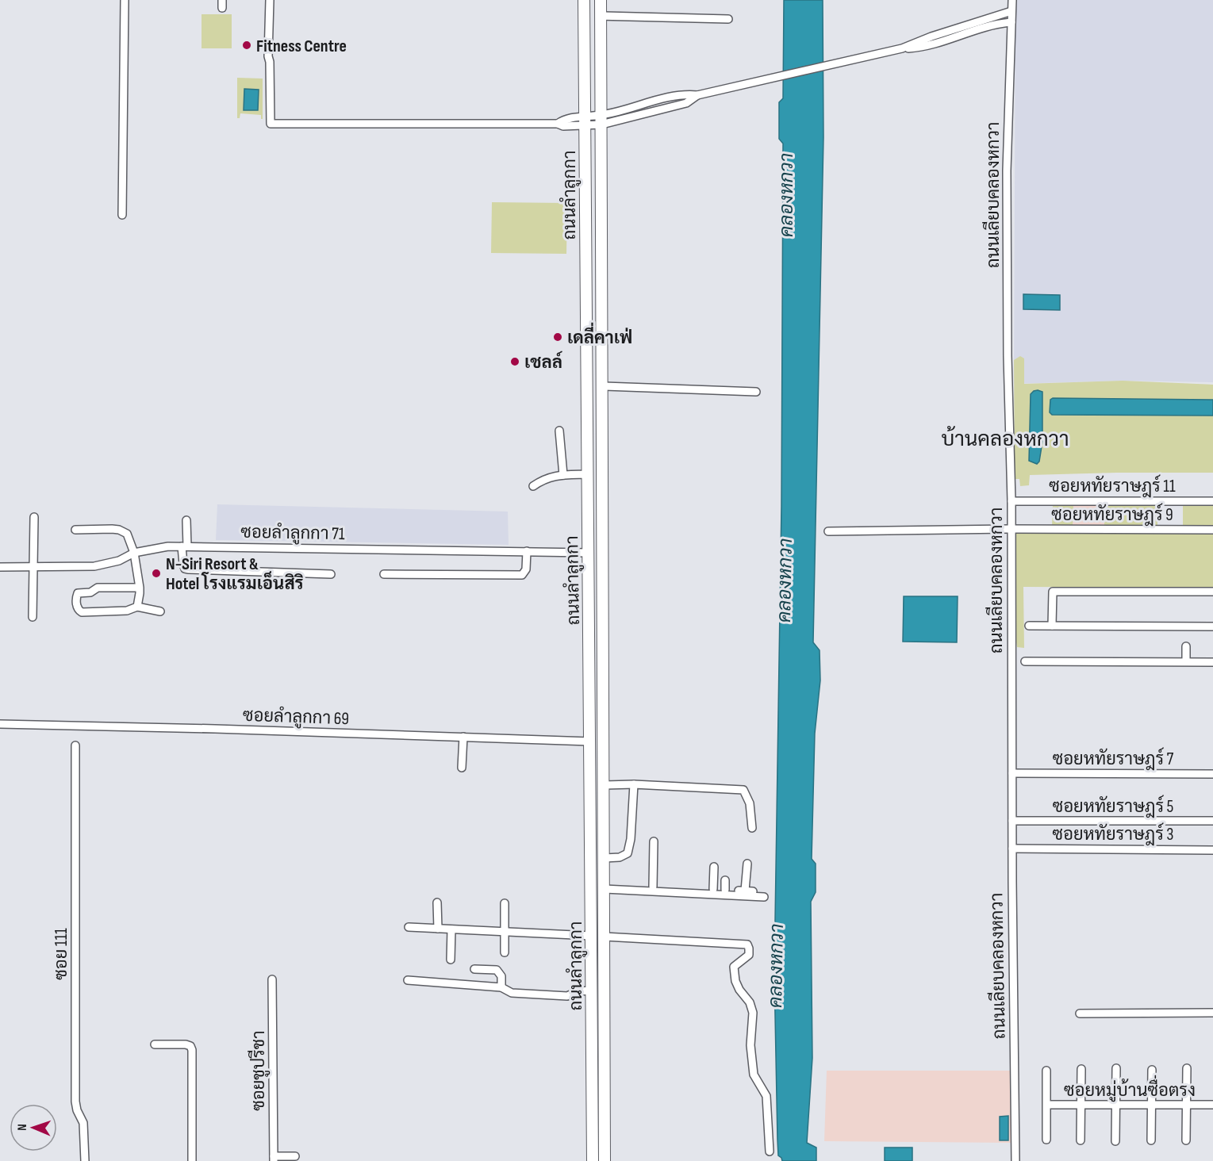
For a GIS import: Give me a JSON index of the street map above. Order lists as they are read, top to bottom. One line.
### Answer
{"streets":{"main road":["ถนนลำลูกกา"],"street":["ถนนเลียบคลองหกวา","ซอยหทัยราษฎร์ 11","ซอยหทัยราษฎร์ 9","ซอยลำลูกกา 71","ซอยลำลูกกา 69","ซอยหทัยราษฎร์ 7","ซอยหทัยราษฎร์ 5","ซอยหทัยราษฎร์ 3","ซอย 111","ซอยชูปรีชา","ซอยหมู่บ้านซื่อตรง"]},"crossings":[["ถนนลำลูกกา","ซอยลำลูกกา 71"],["ถนนลำลูกกา","ซอยลำลูกกา 69"],["ถนนเลียบคลองหกวา","ซอยหทัยราษฎร์ 11"],["ถนนเลียบคลองหกวา","ซอยหทัยราษฎร์ 9"],["ถนนเลียบคลองหกวา","ซอยหทัยราษฎร์ 7"],["ถนนเลียบคลองหกวา","ซอยหทัยราษฎร์ 5"],["ถนนเลียบคลองหกวา","ซอยหทัยราษฎร์ 3"]],"districts":["บ้านคลองหกวา"],"water":["คลองหกวา"],"places":["Fitness Centre","เดลี่คาเฟ่","เชลล์","N-Siri Resort & Hotel โรงแรมเอ็นสิริ"],"north":"left"}
